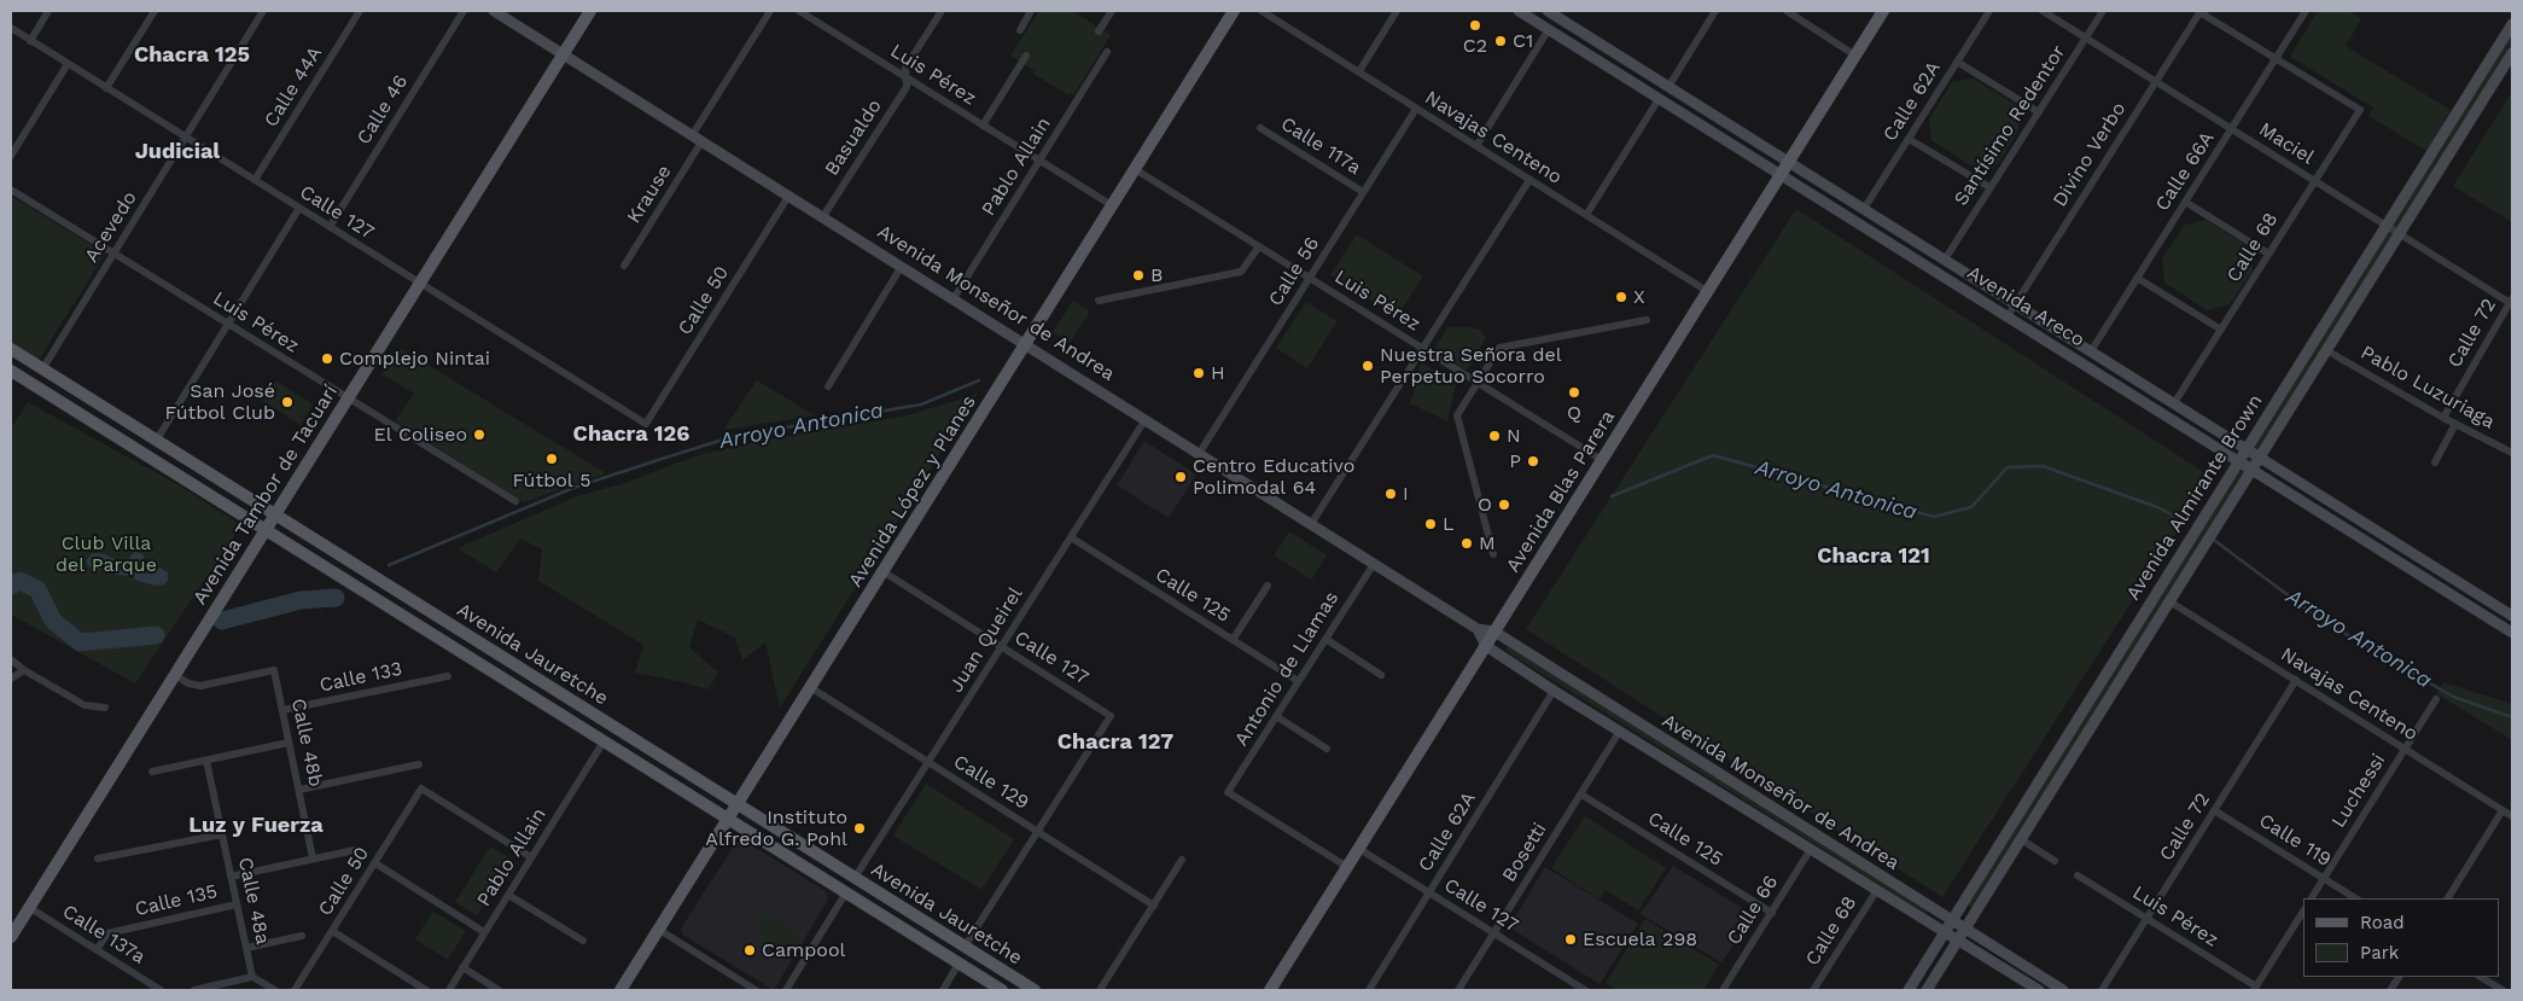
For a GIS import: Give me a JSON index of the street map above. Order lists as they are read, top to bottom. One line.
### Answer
{"streets":{"main road":["Avenida Monseñor de Andrea","Avenida Areco","Avenida López y Planes","Avenida Blas Parera","Avenida Tambor de Tacuarí","Avenida Almirante Brown","Avenida Jauretche"],"street":["Luis Pérez","Calle 44A","Calle 62A","Calle 46","Santísimo Redentor","Basualdo","Navajas Centeno","Maciel","Calle 117a","Divino Verbo","Pablo Allain","Calle 66A","Krause","Calle 127","Acevedo","Calle 68","Calle 56","Calle 50","Calle 72","Pablo Luzuriaga","Calle 125","Juan Queirel","Antonio de Llamas","Calle 133","Calle 48b","Calle 129","Luchessi","Calle 119","Bosetti","Calle 135","Calle 48a","Calle 66","Calle 137a"]},"crossings":[["Luis Pérez","Basualdo"],["Luis Pérez","Pablo Allain"],["Luis Pérez","Acevedo"],["Luis Pérez","Calle 56"],["Luis Pérez","Calle 72"],["Luis Pérez","Avenida López y Planes"],["Luis Pérez","Avenida Blas Parera"],["Luis Pérez","Avenida Tambor de Tacuarí"],["Calle 44A","Calle 127"],["Calle 62A","Calle 127"],["Calle 62A","Avenida Monseñor de Andrea"],["Calle 62A","Avenida Areco"],["Calle 46","Calle 127"],["Santísimo Redentor","Maciel"],["Santísimo Redentor","Avenida Areco"],["Basualdo","Avenida Monseñor de Andrea"],["Navajas Centeno","Calle 56"],["Navajas Centeno","Calle 72"],["Navajas Centeno","Avenida Blas Parera"],["Navajas Centeno","Avenida Almirante Brown"],["Navajas Centeno","Luchessi"],["Maciel","Divino Verbo"],["Maciel","Calle 66A"],["Maciel","Calle 68"],["Maciel","Calle 72"],["Maciel","Avenida Almirante Brown"],["Calle 117a","Calle 56"],["Divino Verbo","Avenida Areco"],["Pablo Allain","Calle 50"],["Pablo Allain","Avenida Monseñor de Andrea"],["Pablo Allain","Avenida Jauretche"],["Calle 66A","Calle 68"],["Calle 66A","Avenida Areco"],["Krause","Avenida Monseñor de Andrea"],["Calle 127","Acevedo"],["Calle 127","Calle 50"],["Calle 127","Avenida López y Planes"],["Calle 127","Avenida Blas Parera"],["Calle 127","Avenida Tambor de Tacuarí"],["Calle 127","Juan Queirel"],["Calle 127","Calle 129"],["Calle 127","Bosetti"],["Acevedo","Avenida Jauretche"],["Calle 68","Avenida Monseñor de Andrea"],["Calle 68","Avenida Areco"],["Calle 56","Avenida Monseñor de Andrea"],["Calle 50","Avenida Monseñor de Andrea"],["Avenida Monseñor de Andrea","Avenida López y Planes"],["Avenida Monseñor de Andrea","Avenida Blas Parera"],["Avenida Monseñor de Andrea","Avenida Tambor de Tacuarí"],["Avenida Monseñor de Andrea","Avenida Almirante Brown"],["Avenida Monseñor de Andrea","Juan Queirel"],["Avenida Monseñor de Andrea","Antonio de Llamas"],["Avenida Monseñor de Andrea","Bosetti"],["Avenida Monseñor de Andrea","Calle 66"],["Avenida Areco","Avenida Blas Parera"],["Avenida Areco","Avenida Almirante Brown"],["Calle 72","Pablo Luzuriaga"],["Calle 72","Calle 119"],["Pablo Luzuriaga","Avenida Almirante Brown"],["Avenida López y Planes","Avenida Jauretche"],["Avenida López y Planes","Calle 129"],["Avenida Blas Parera","Antonio de Llamas"],["Avenida Tambor de Tacuarí","Avenida Jauretche"],["Avenida Tambor de Tacuarí","Calle 48b"],["Avenida Tambor de Tacuarí","Calle 137a"],["Calle 125","Juan Queirel"],["Calle 125","Antonio de Llamas"],["Calle 125","Bosetti"],["Calle 125","Calle 66"],["Juan Queirel","Avenida Jauretche"],["Juan Queirel","Calle 129"],["Calle 133","Calle 48b"],["Calle 48b","Calle 135"],["Luchessi","Calle 119"],["Calle 135","Calle 48a"],["Calle 135","Calle 137a"]],"districts":["Chacra 125","Judicial","Chacra 126","Chacra 121","Chacra 127","Luz y Fuerza"],"water":["Arroyo Antonica"],"parks":["Club Villa del Parque"],"places":["C2","C1","B","X","Complejo Nintai","Nuestra Señora del Perpetuo Socorro","H","Q","San José Fútbol Club","El Coliseo","N","Fútbol 5","P","Centro Educativo Polimodal 64","I","O","L","M","Instituto Alfredo G. Pohl","Escuela 298","Campool"],"legend":["Road","Park"]}
